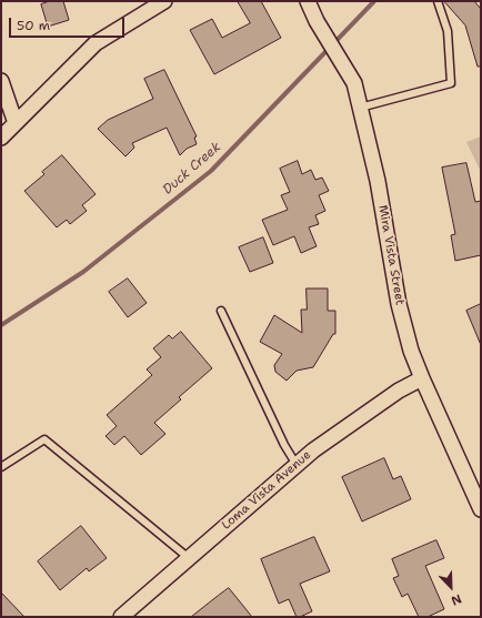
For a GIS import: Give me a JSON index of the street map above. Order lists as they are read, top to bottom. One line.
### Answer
{"streets":{"street":["Mira Vista Street","Loma Vista Avenue"]},"crossings":[["Mira Vista Street","Loma Vista Avenue"]],"water":["Duck Creek"],"scale_bar":"50 m","north":"bottom right"}
